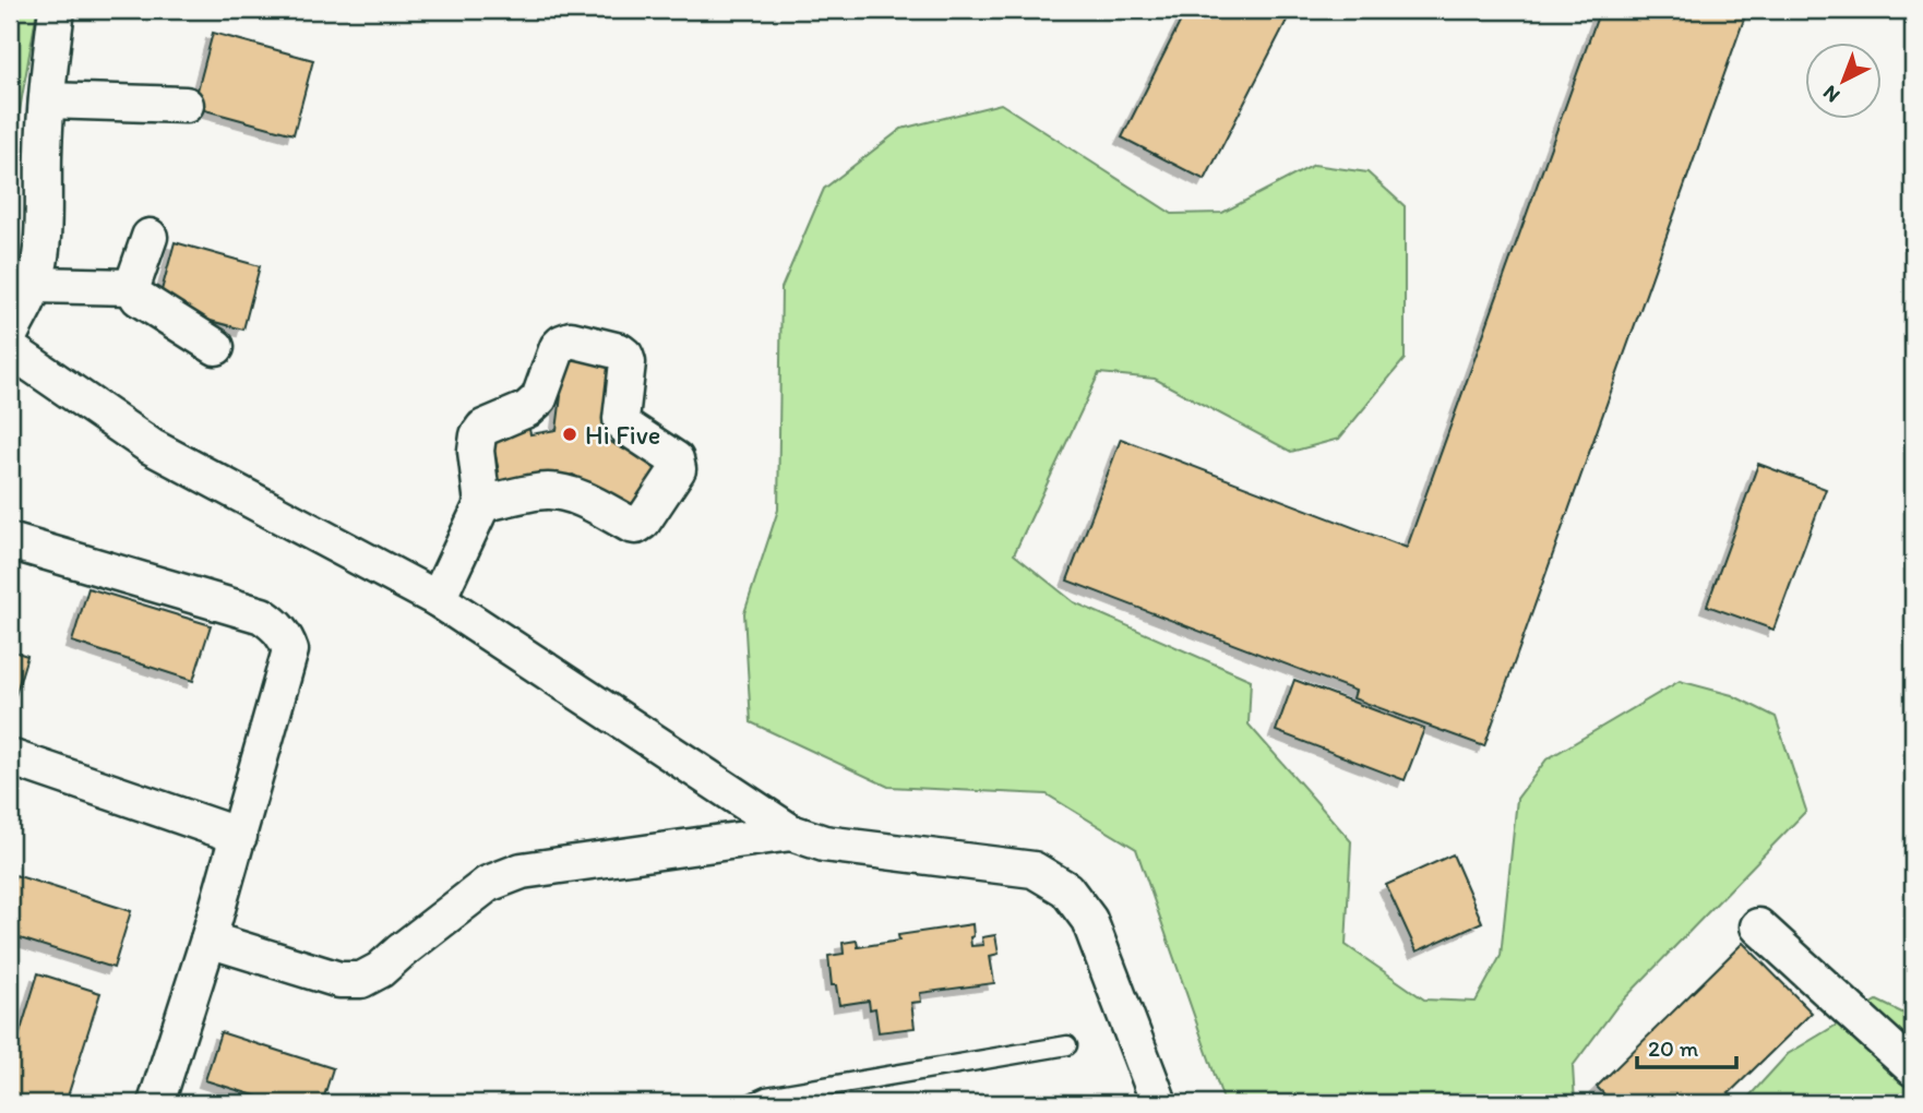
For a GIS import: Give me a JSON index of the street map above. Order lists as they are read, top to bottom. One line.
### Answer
{"places":["Hi Five"],"scale_bar":"20 m","north":"bottom left"}
